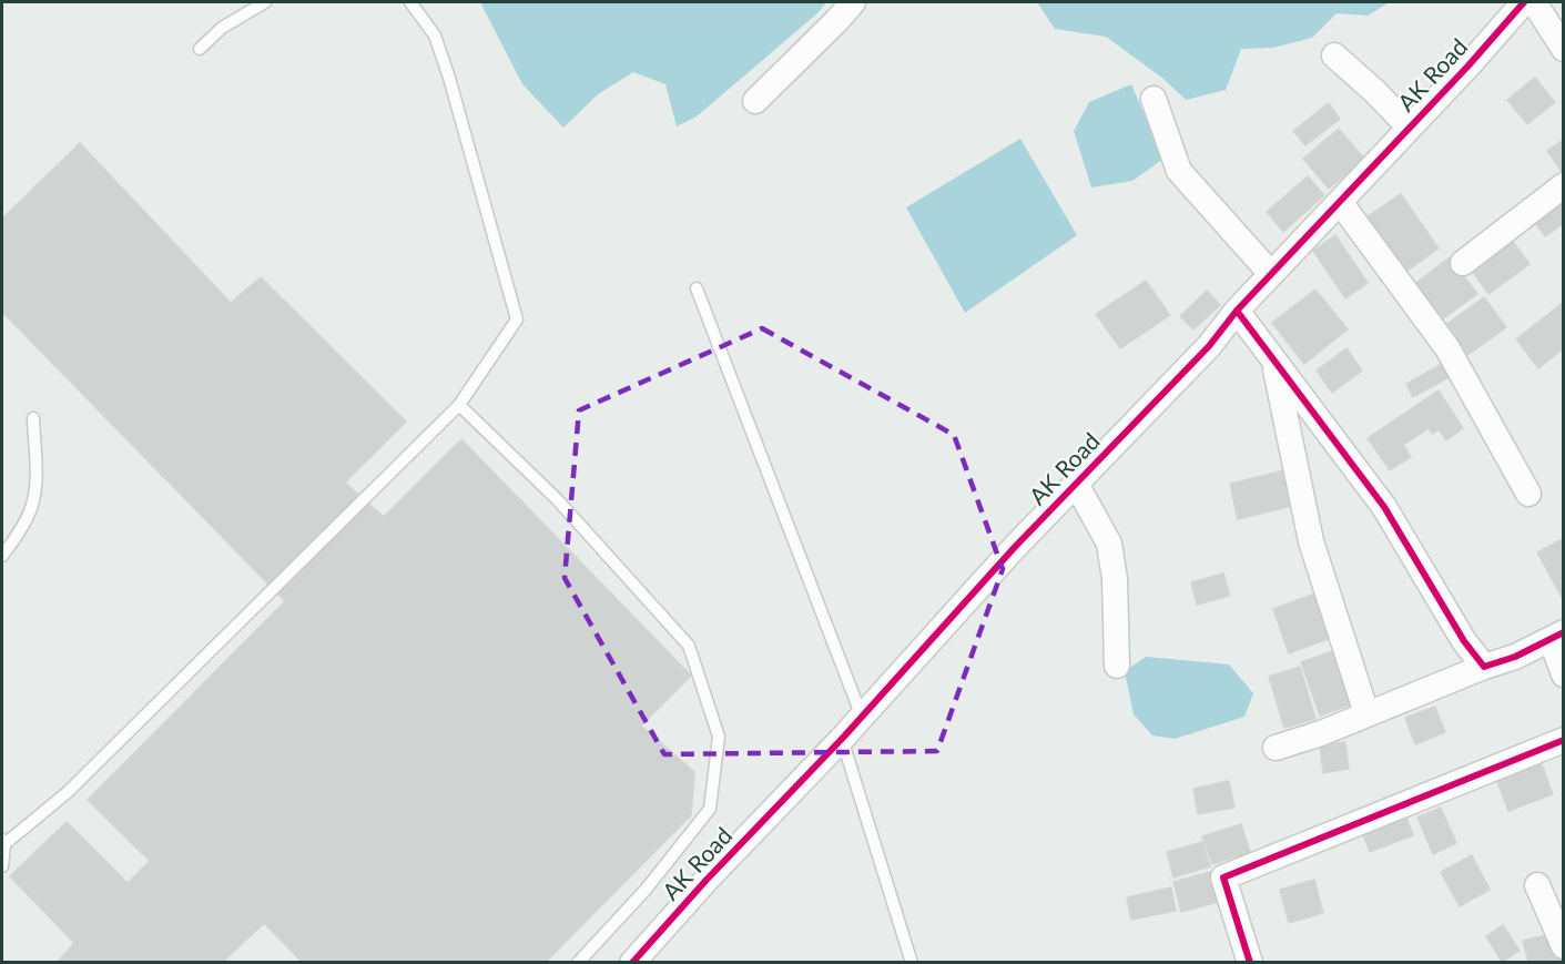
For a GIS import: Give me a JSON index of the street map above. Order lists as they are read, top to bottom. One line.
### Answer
{"streets":{"street":["AK Road"]}}
